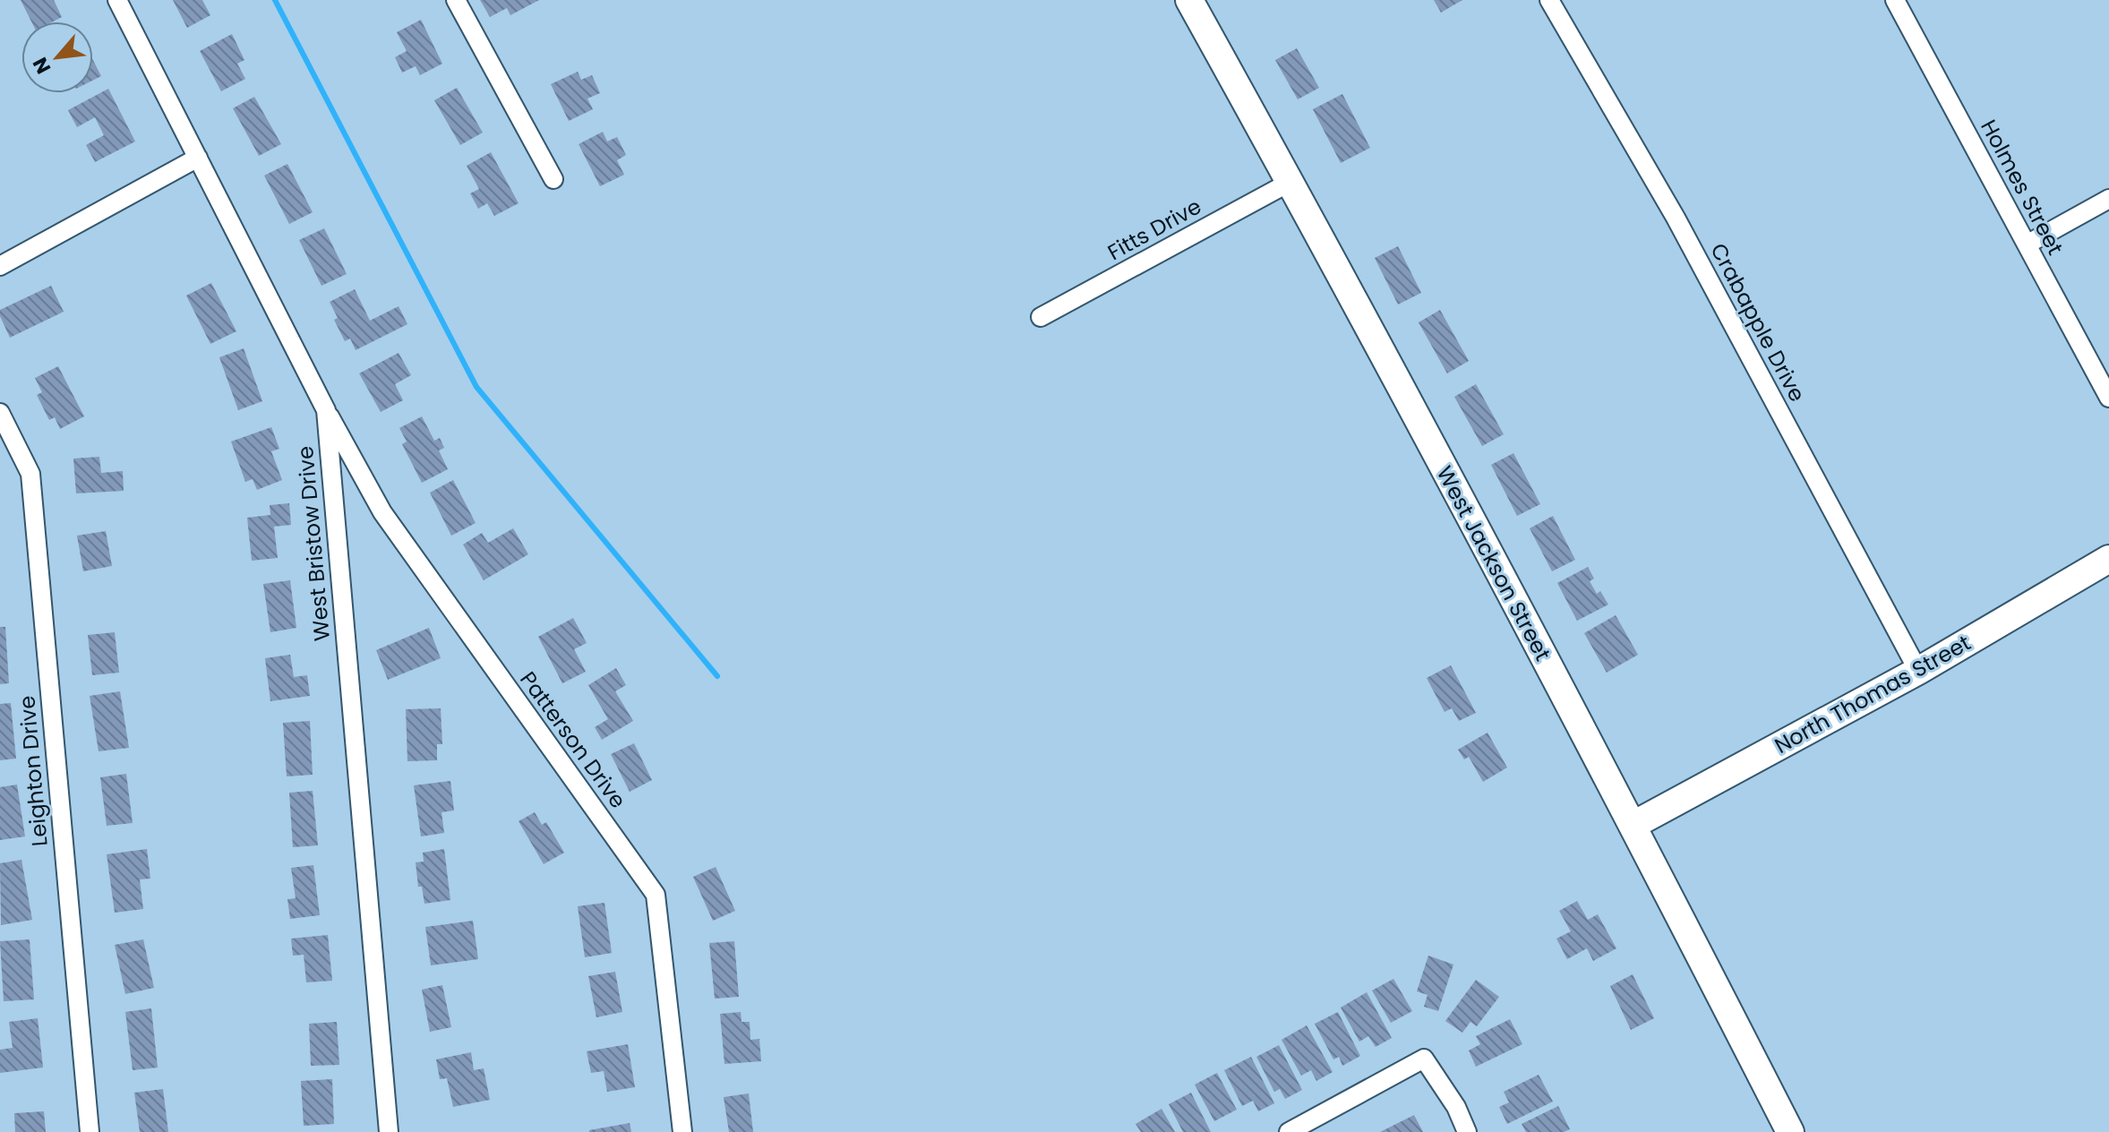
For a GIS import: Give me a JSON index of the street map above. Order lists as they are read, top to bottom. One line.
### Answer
{"streets":{"street":["Holmes Street","Fitts Drive","Crabapple Drive","West Bristow Drive","West Jackson Street","North Thomas Street","Patterson Drive","Leighton Drive"]},"crossings":[["Fitts Drive","West Jackson Street"],["Crabapple Drive","North Thomas Street"],["West Bristow Drive","Patterson Drive"],["West Jackson Street","North Thomas Street"]],"north":"bottom left"}
